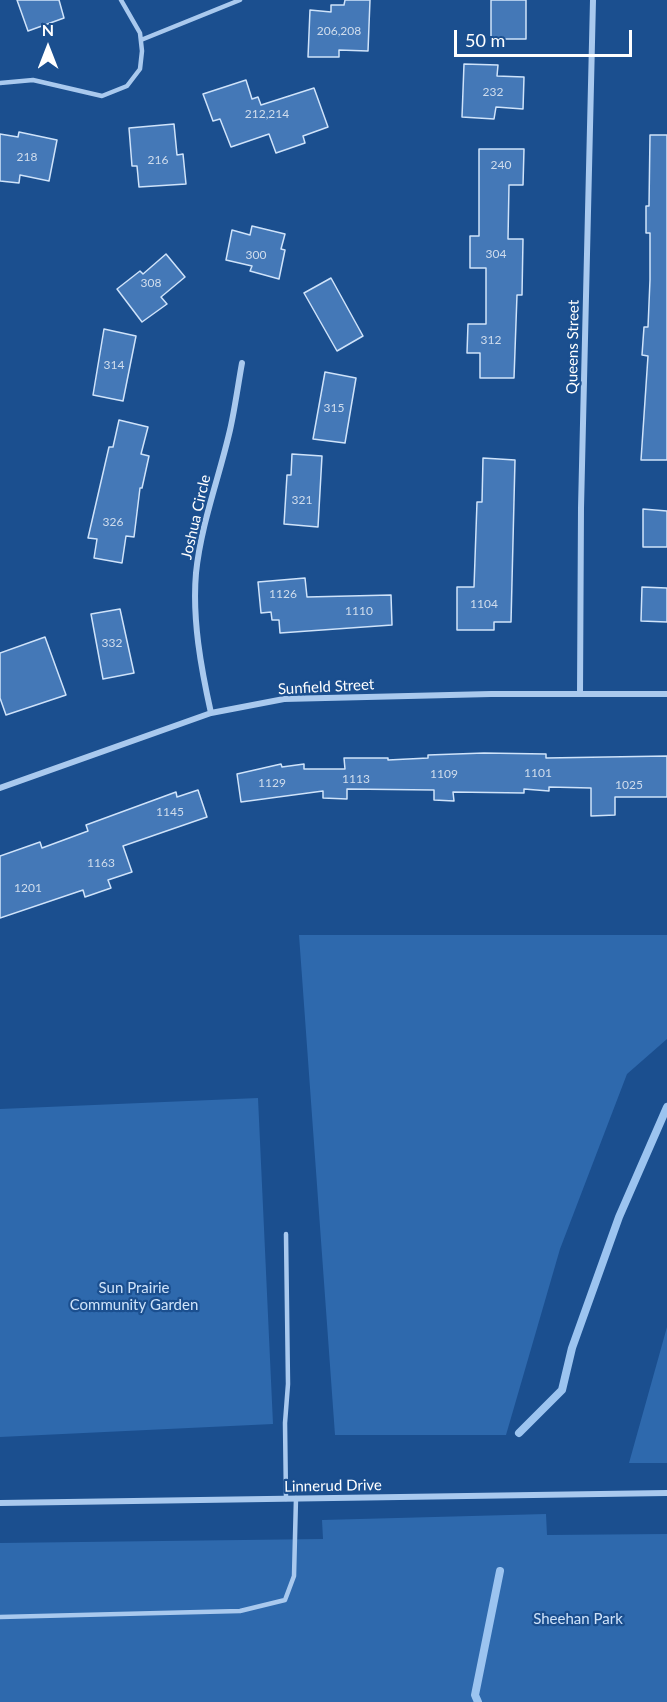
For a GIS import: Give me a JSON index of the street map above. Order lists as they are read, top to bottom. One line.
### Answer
{"streets":{"street":["Queens Street","Joshua Circle","Sunfield Street","Linnerud Drive"]},"crossings":[["Queens Street","Sunfield Street"],["Joshua Circle","Sunfield Street"]],"parks":["Sun Prairie Community Garden","Sheehan Park"],"house_numbers":["206,208","232","212,214","218","216","240","304","300","308","312","314","315","321","326","1126","1104","1110","332","1101","1109","1113","1129","1025","1145","1163","1201"],"scale_bar":"50 m","north":"top"}
